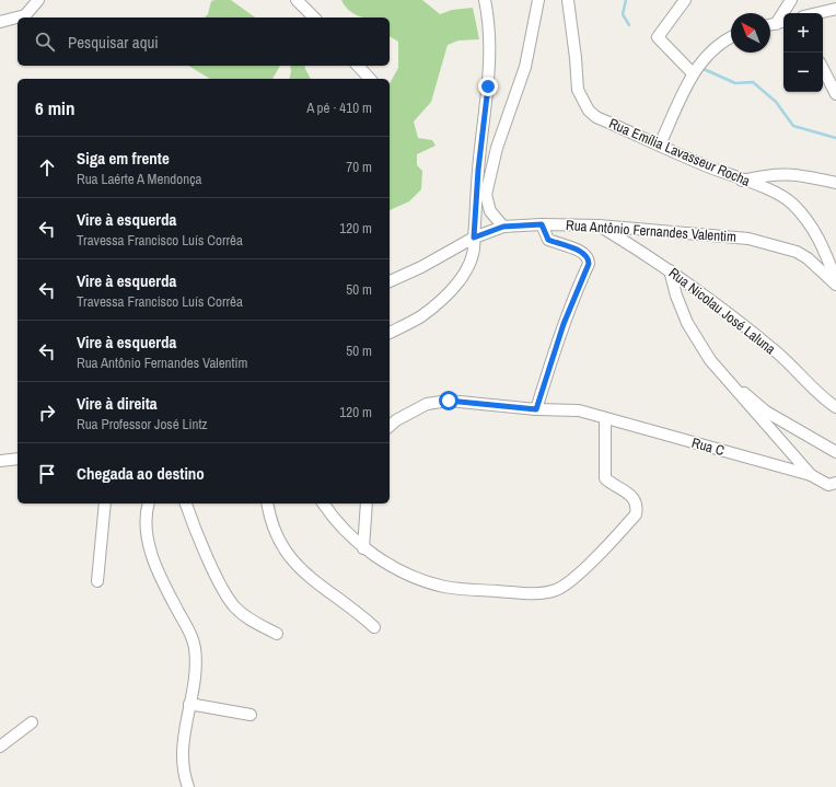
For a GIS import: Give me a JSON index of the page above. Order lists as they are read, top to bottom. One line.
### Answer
{"streets":{"street":["Rua Emília Lavasseur Rocha","Rua Antônio Fernandes Valentim","Rua Nicolau José Laluna","Rua C"]},"crossings":[["Rua Emília Lavasseur Rocha","Rua Antônio Fernandes Valentim"],["Rua Antônio Fernandes Valentim","Rua Nicolau José Laluna"]],"north":"top left","page":{"map_buttons":["+","−"],"search":"Pesquisar aqui","heading":["6 min","A pé · 410 m"],"list":[["Siga em frente","Rua Laérte A Mendonça","70 m"],["Vire à esquerda","Travessa Francisco Luís Corrêa","120 m"],["Vire à esquerda","Travessa Francisco Luís Corrêa","50 m"],["Vire à esquerda","Rua Antônio Fernandes Valentim","50 m"],["Vire à direita","Rua Professor José Lintz","120 m"],"Chegada ao destino"]}}
